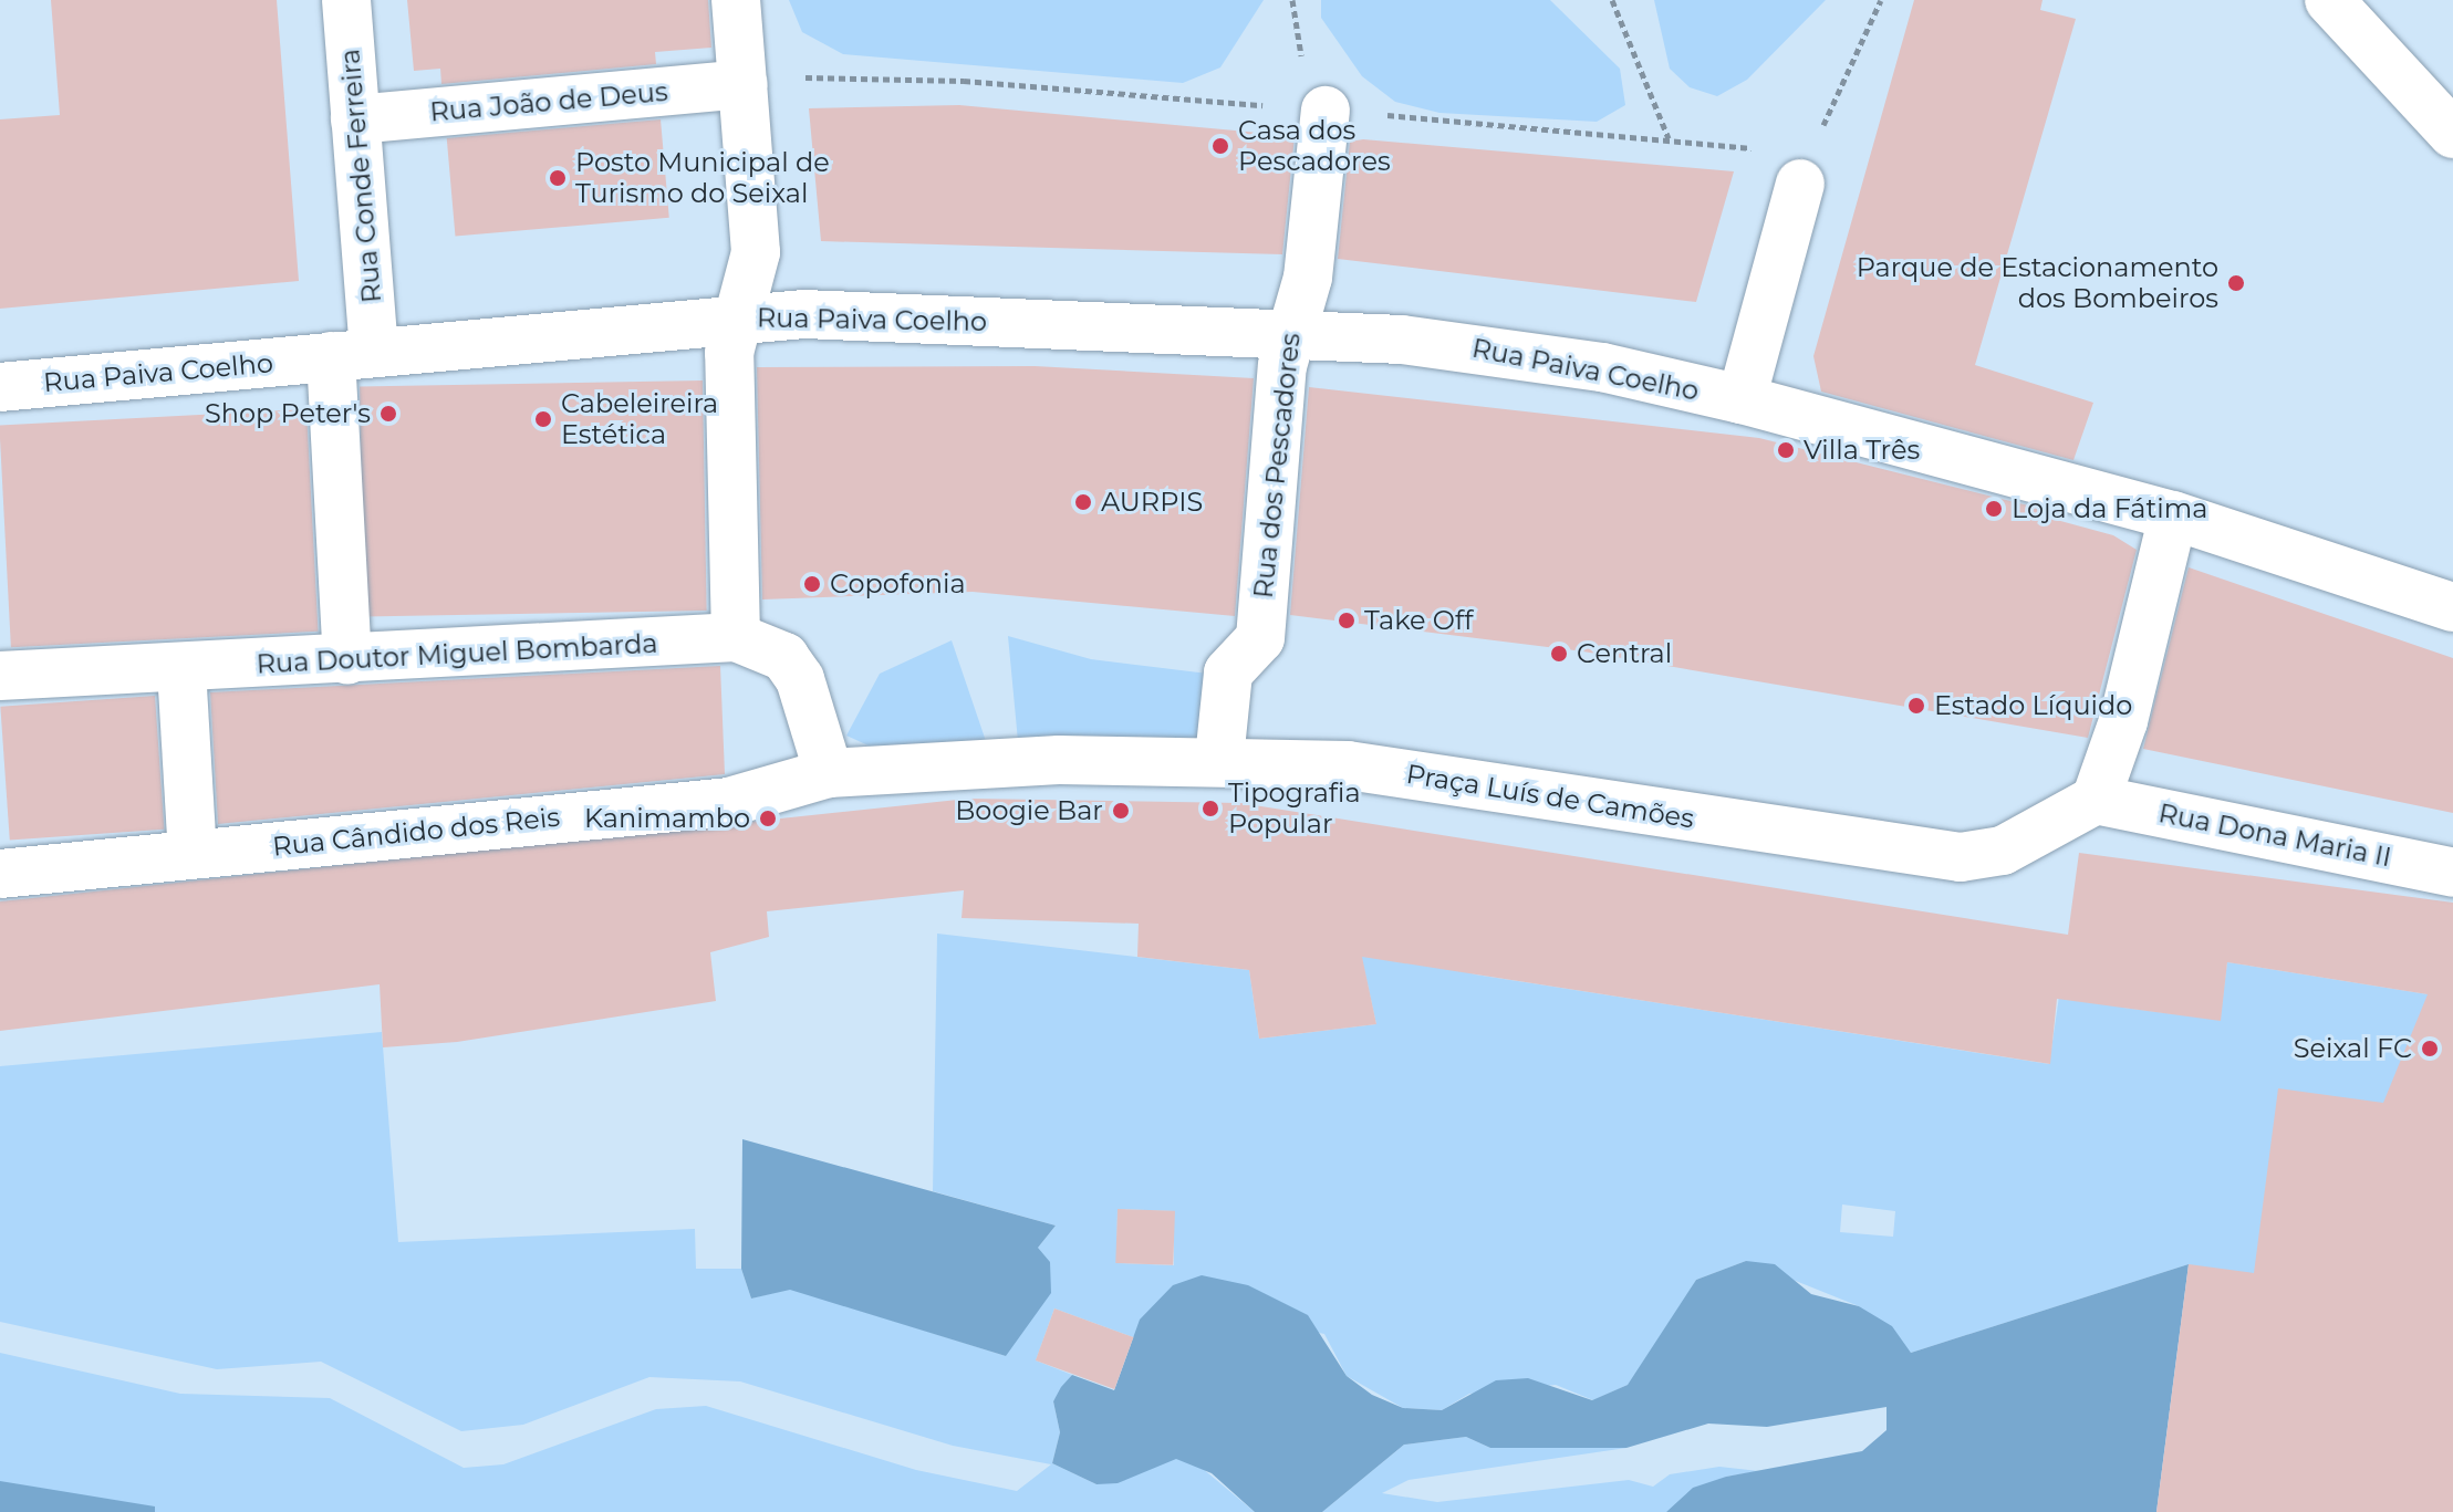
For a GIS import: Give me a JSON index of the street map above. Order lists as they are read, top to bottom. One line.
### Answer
{"streets":{"street":["Rua João de Deus","Rua Conde Ferreira","Rua Paiva Coelho","Rua dos Pescadores","Rua Doutor Miguel Bombarda","Praça Luís de Camões","Rua Cândido dos Reis","Rua Dona Maria II"]},"crossings":[["Rua João de Deus","Rua Conde Ferreira"],["Rua Conde Ferreira","Rua Paiva Coelho"],["Rua Conde Ferreira","Rua Doutor Miguel Bombarda"],["Rua Paiva Coelho","Rua dos Pescadores"],["Rua dos Pescadores","Praça Luís de Camões"],["Rua Doutor Miguel Bombarda","Praça Luís de Camões"],["Rua Doutor Miguel Bombarda","Rua Cândido dos Reis"],["Praça Luís de Camões","Rua Cândido dos Reis"],["Praça Luís de Camões","Rua Dona Maria II"]],"places":["Casa dos Pescadores","Posto Municipal de Turismo do Seixal","Parque de Estacionamento dos Bombeiros","Shop Peter's","Cabeleireira Estética","Villa Três","AURPIS","Loja da Fátima","Copofonia","Take Off","Central","Estado Líquido","Tipografia Popular","Boogie Bar","Kanimambo","Seixal FC"]}
